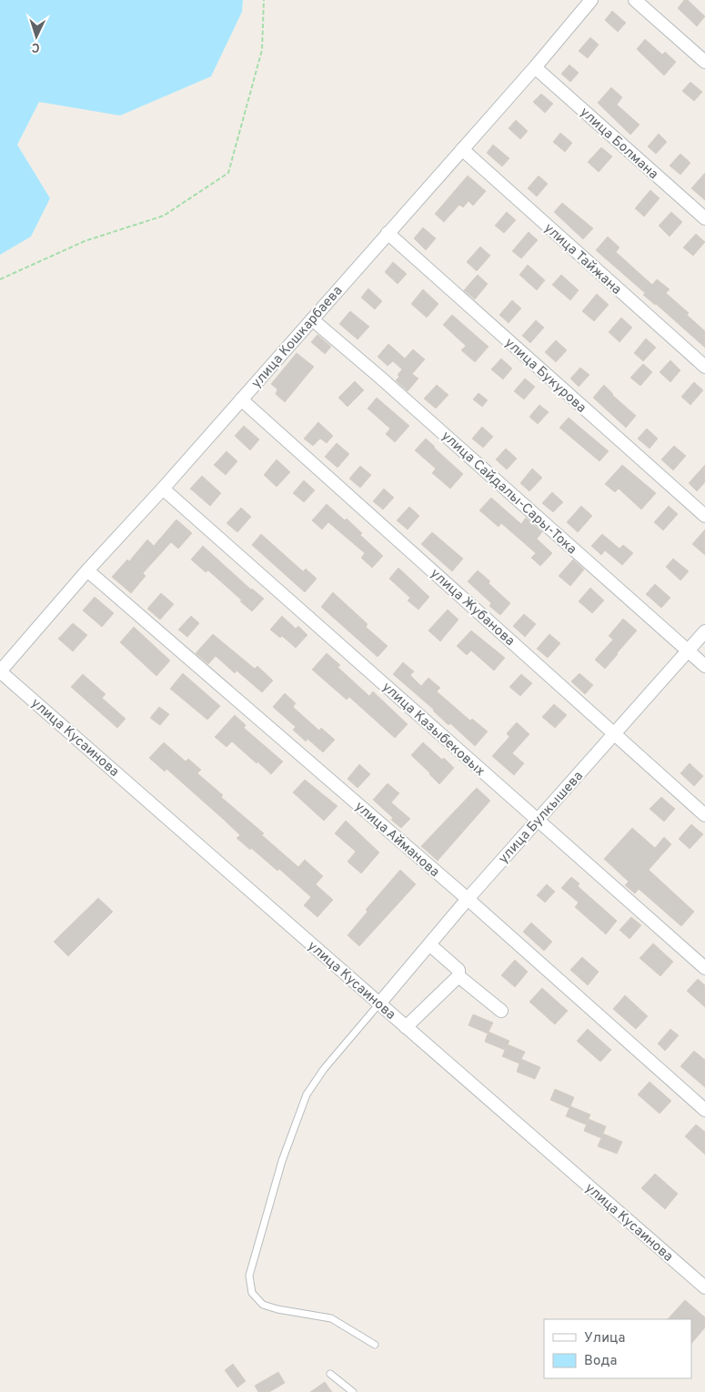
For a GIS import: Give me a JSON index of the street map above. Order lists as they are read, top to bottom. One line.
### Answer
{"streets":{"street":["улица Болмана","улица Тайжана","улица Кошкарбаева","улица Букурова","улица Сайдалы-Сары-Тока","улица Жубанова","улица Казыбековых","улица Кусаинова","улица Булкышева","улица Айманова"]},"crossings":[["улица Болмана","улица Кошкарбаева"],["улица Тайжана","улица Кошкарбаева"],["улица Кошкарбаева","улица Букурова"],["улица Кошкарбаева","улица Сайдалы-Сары-Тока"],["улица Кошкарбаева","улица Жубанова"],["улица Кошкарбаева","улица Казыбековых"],["улица Кошкарбаева","улица Кусаинова"],["улица Кошкарбаева","улица Айманова"],["улица Сайдалы-Сары-Тока","улица Булкышева"],["улица Жубанова","улица Булкышева"],["улица Казыбековых","улица Булкышева"],["улица Кусаинова","улица Булкышева"],["улица Булкышева","улица Айманова"]],"legend":["Улица","Вода"],"north":"bottom"}
